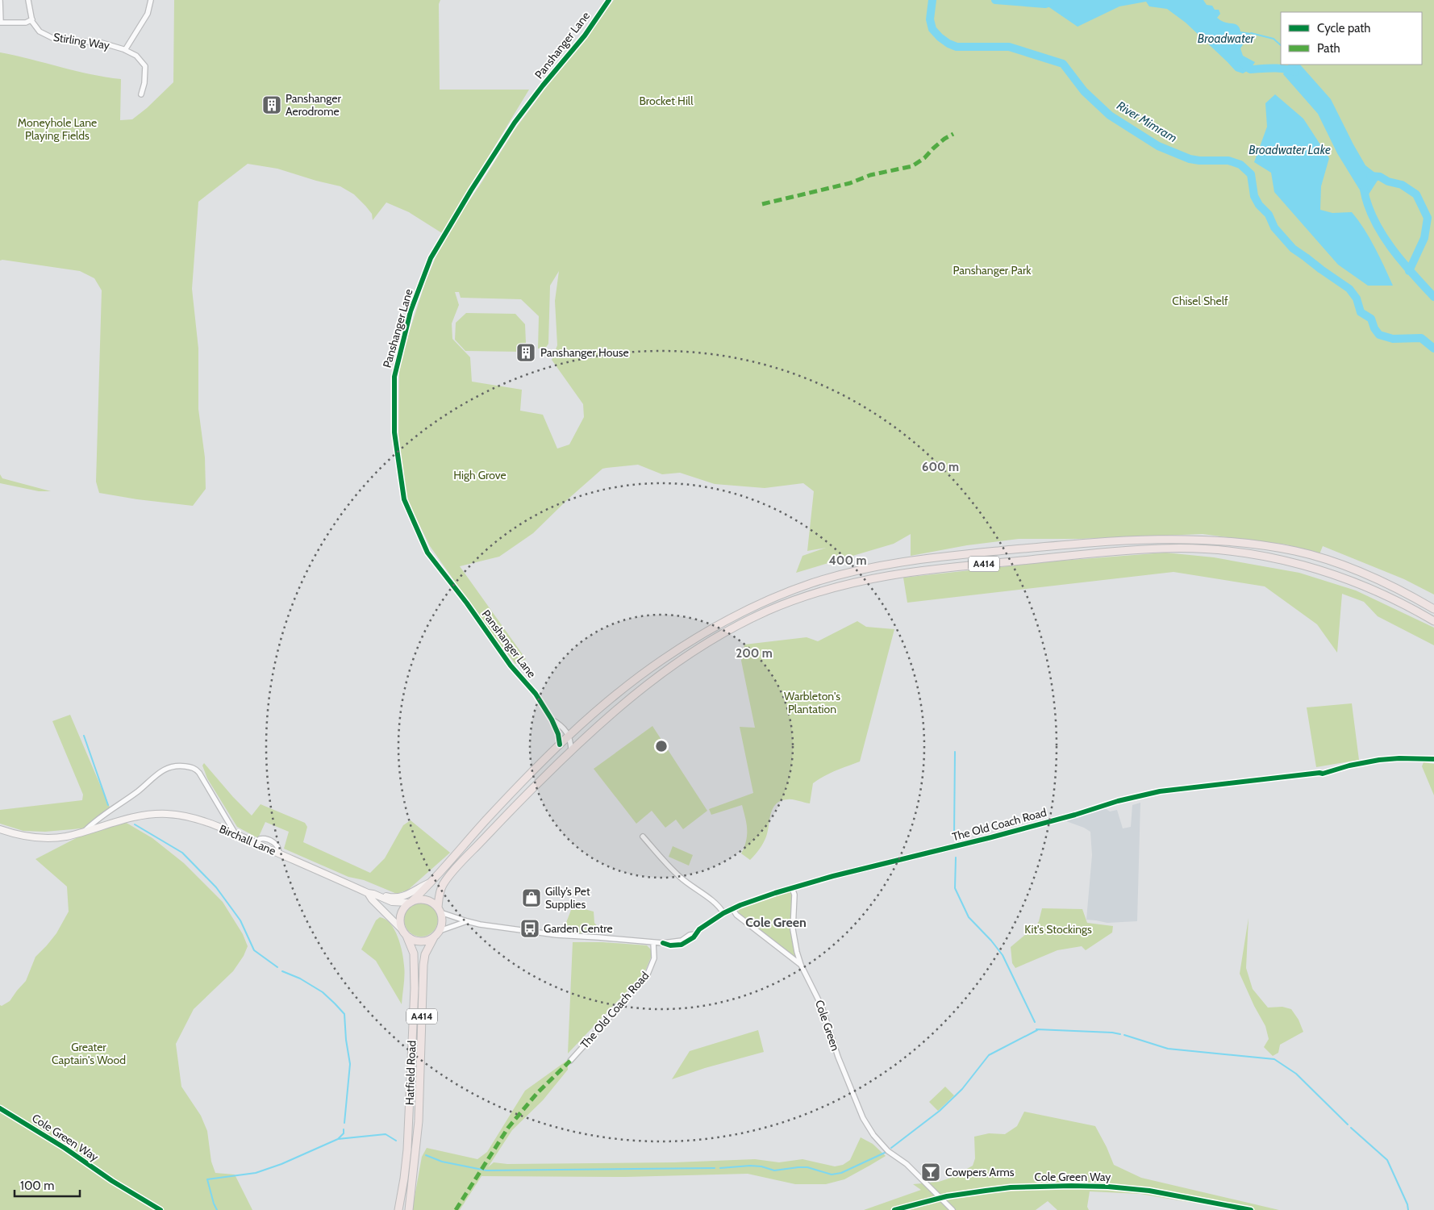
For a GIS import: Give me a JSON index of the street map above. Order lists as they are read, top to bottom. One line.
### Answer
{"streets":{"highway":["A414","Hatfield Road"],"main road":["Birchall Lane"],"street":["Stirling Way","Panshanger Lane","The Old Coach Road","Cole Green"],"cycle path":["Cole Green Way"]},"crossings":[["Panshanger Lane","A414"],["A414","Birchall Lane"],["A414","Hatfield Road"],["The Old Coach Road","Cole Green"],["Birchall Lane","Hatfield Road"]],"districts":["Cole Green"],"water":["Broadwater","River Mimram","Broadwater Lake"],"parks":["Brocket Hill","Moneyhole Lane Playing Fields","Panshanger Park","Chisel Shelf","High Grove","Warbleton's Plantation","Kit's Stockings","Greater Captain's Wood"],"places":{"building":["Panshanger Aerodrome","Panshanger House"],"shop":["Gilly’s Pet Supplies"],"bus stop":["Garden Centre"],"bar":["Cowpers Arms"]},"legend":["Cycle path","Path"],"scale_bar":"100 m","rings":["600 m","400 m","200 m"]}
